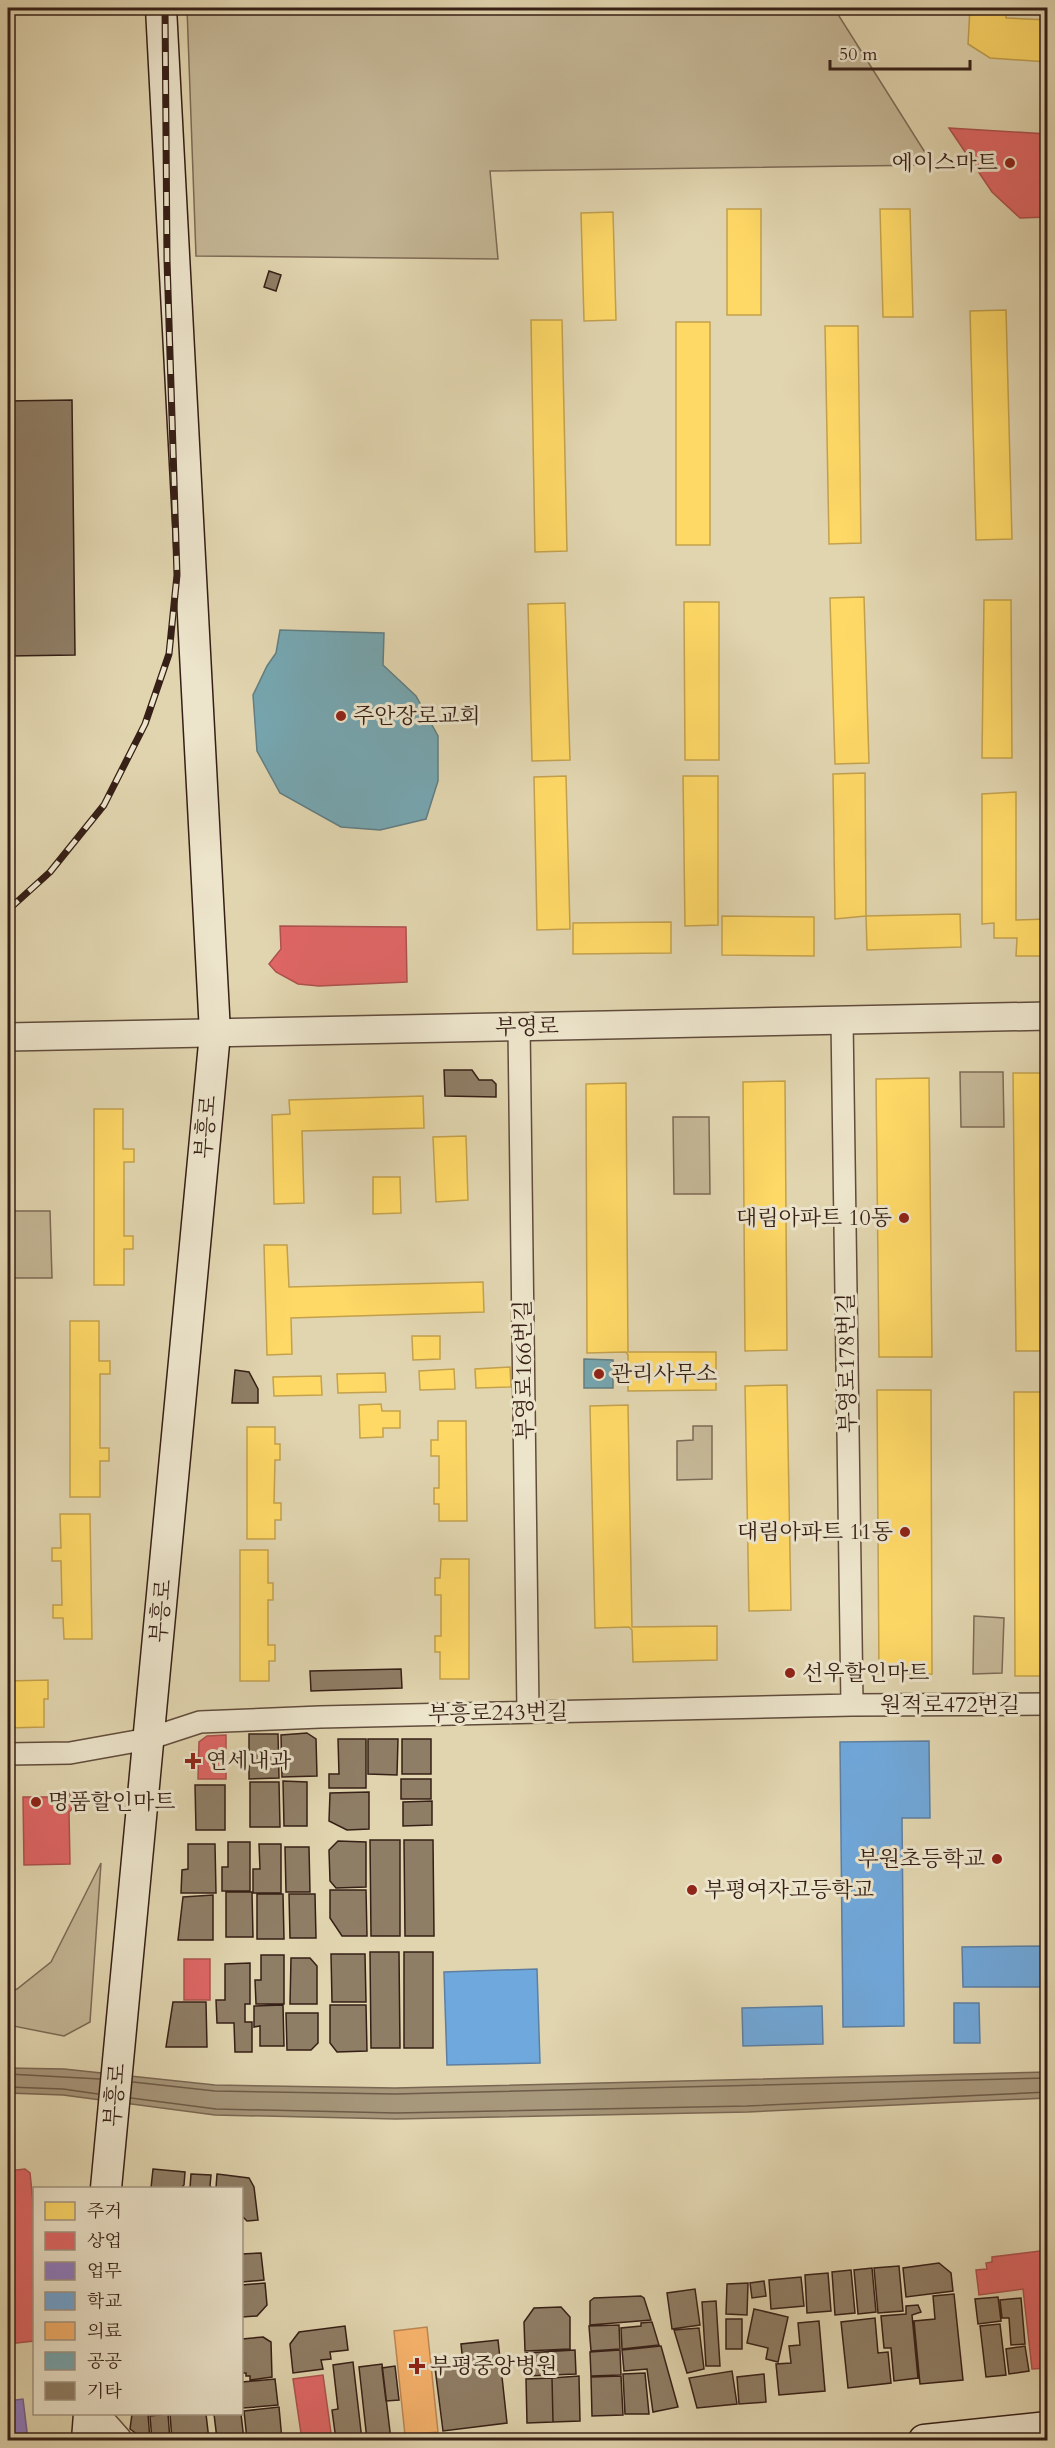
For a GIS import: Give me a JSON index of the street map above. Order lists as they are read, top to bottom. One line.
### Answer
{"streets":{"main road":["부흥로"],"street":["부영로","부영로178번길","부영로166번길","원적로472번길","부흥로243번길"]},"crossings":[["부영로","부흥로"],["부영로","부영로178번길"],["부영로","부영로166번길"],["부흥로","부흥로243번길"],["부영로178번길","원적로472번길"],["부영로178번길","부흥로243번길"],["부영로166번길","부흥로243번길"],["원적로472번길","부흥로243번길"]],"places":{"other":["에이스마트","주안장로교회","대림아파트 10동","관리사무소","대림아파트 11동","선우할인마트","명품할인마트","부원초등학교","부평여자고등학교"],"health":["연세내과","부평중앙병원"]},"legend":["주거","상업","업무","학교","의료","공공","기타"],"scale_bar":"50 m"}
